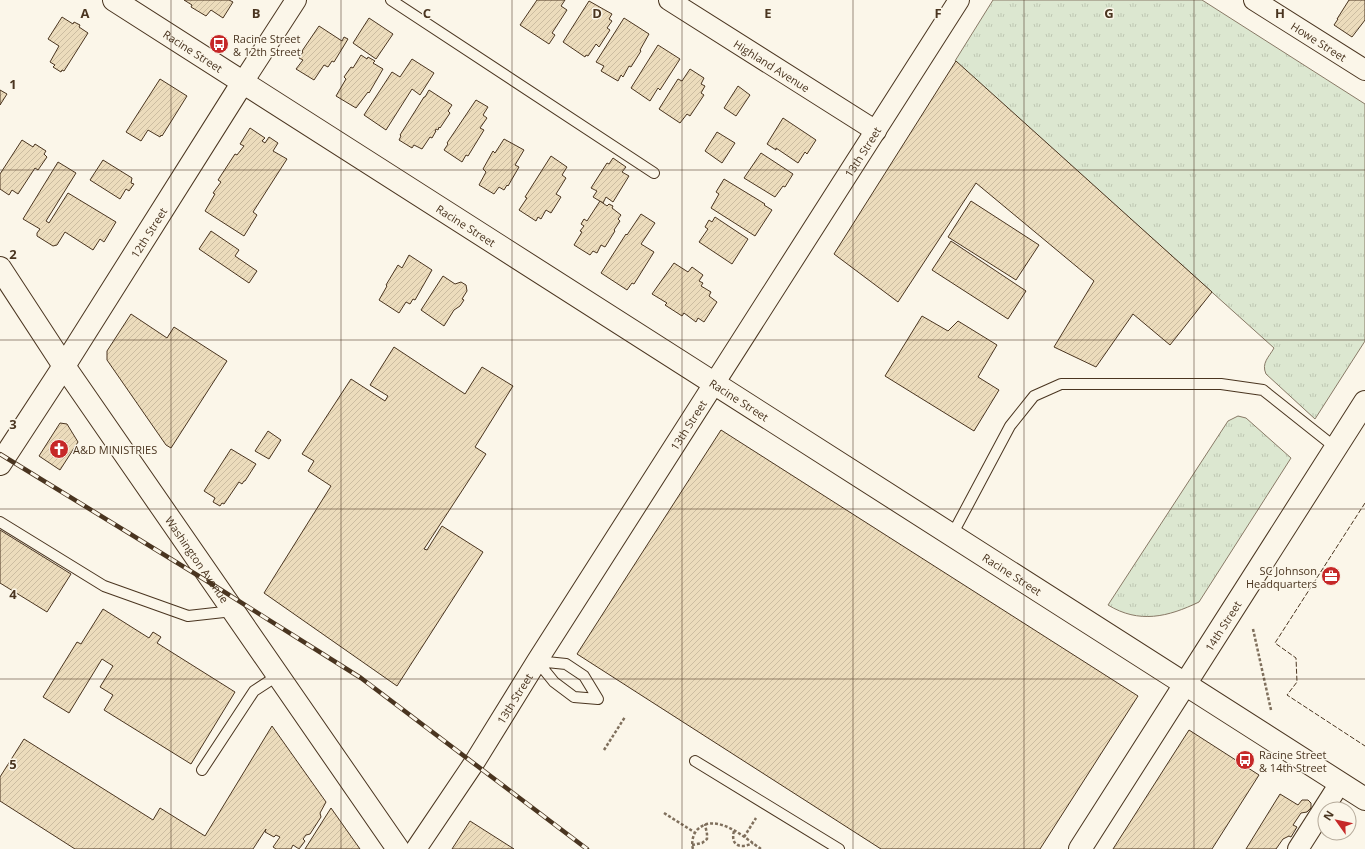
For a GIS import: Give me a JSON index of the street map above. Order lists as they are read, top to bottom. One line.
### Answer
{"streets":{"main road":["Racine Street","12th Street","Washington Avenue","14th Street"],"street":["Howe Street","Highland Avenue","13th Street"]},"crossings":[["Racine Street","13th Street"],["Racine Street","12th Street"],["Racine Street","14th Street"],["Highland Avenue","13th Street"],["12th Street","Washington Avenue"]],"places":{"bus stop":["Racine Street & 12th Street","Racine Street & 14th Street"],"church":["A&D MINISTRIES"],"office":["SC Johnson Headquarters"]},"north":"top left","grid":{"columns":["A","B","C","D","E","F","G","H"],"rows":["1","2","3","4","5"]}}
